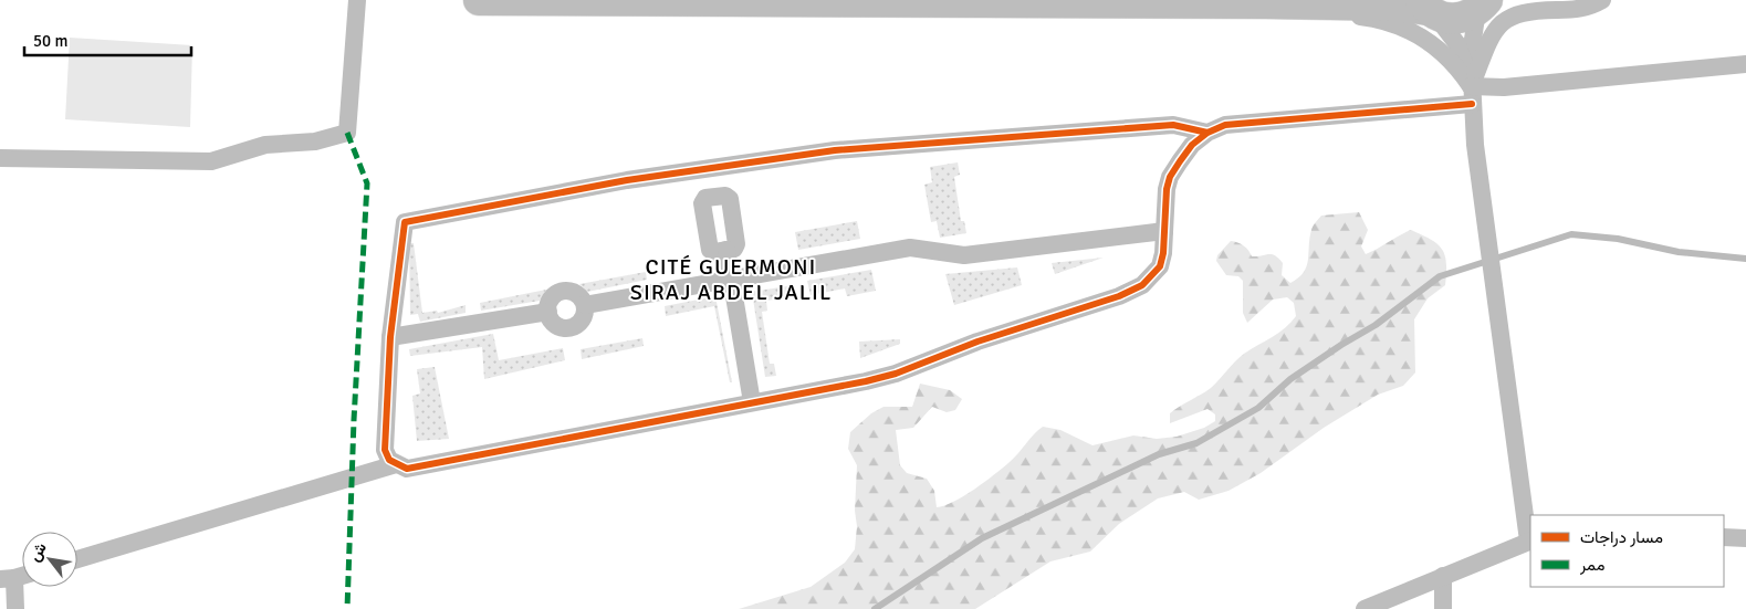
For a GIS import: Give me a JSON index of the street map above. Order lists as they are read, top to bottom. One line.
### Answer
{"districts":["CITÉ GUERMONI SIRAJ ABDEL JALIL"],"legend":["مسار دراجات","ممر"],"scale_bar":"50 m","north":"top left"}
